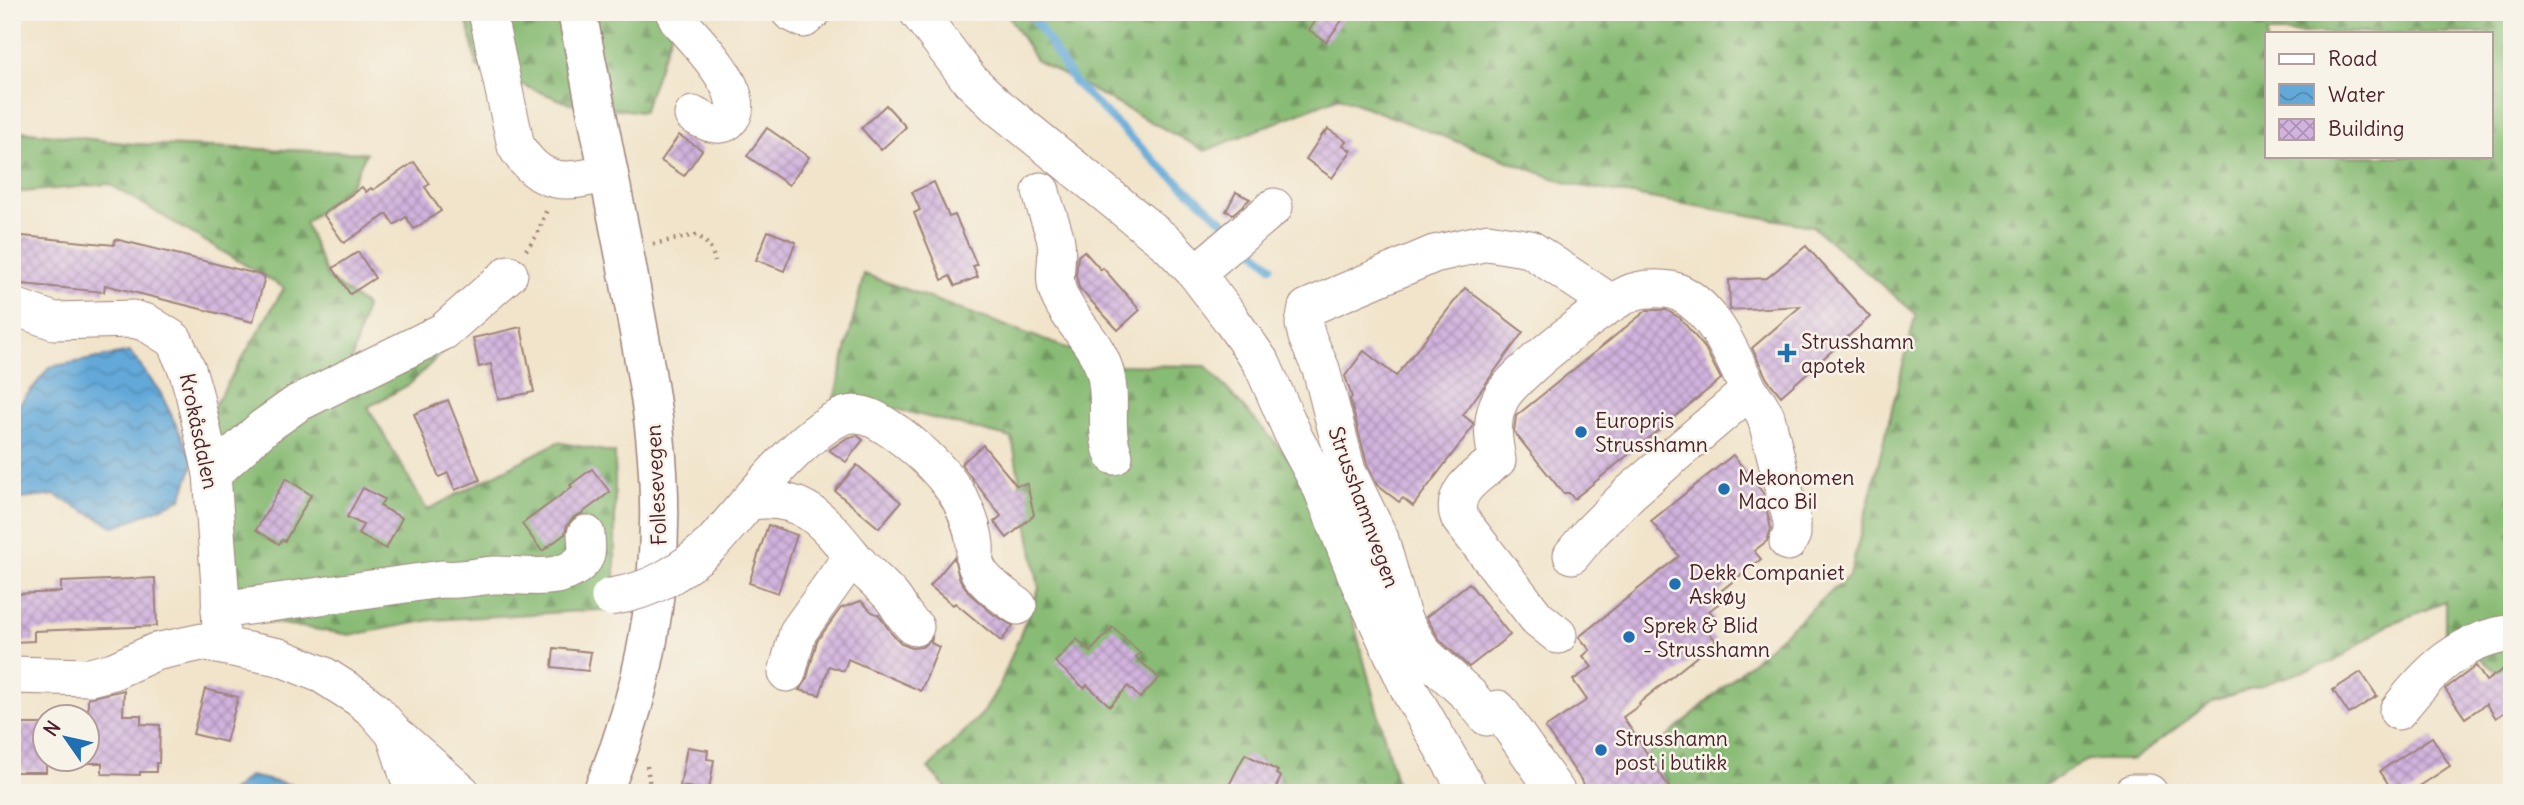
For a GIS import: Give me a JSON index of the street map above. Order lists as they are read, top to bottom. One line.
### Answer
{"streets":{"main road":["Follesevegen"],"street":["Krokåsdalen","Strusshamnvegen"]},"places":{"health":["Strusshamn apotek"],"other":["Europris Strusshamn","Mekonomen Maco Bil","Dekk Companiet Askøy","Sprek & Blid - Strusshamn","Strusshamn post i butikk"]},"legend":["Road","Water","Building"],"north":"top left"}
